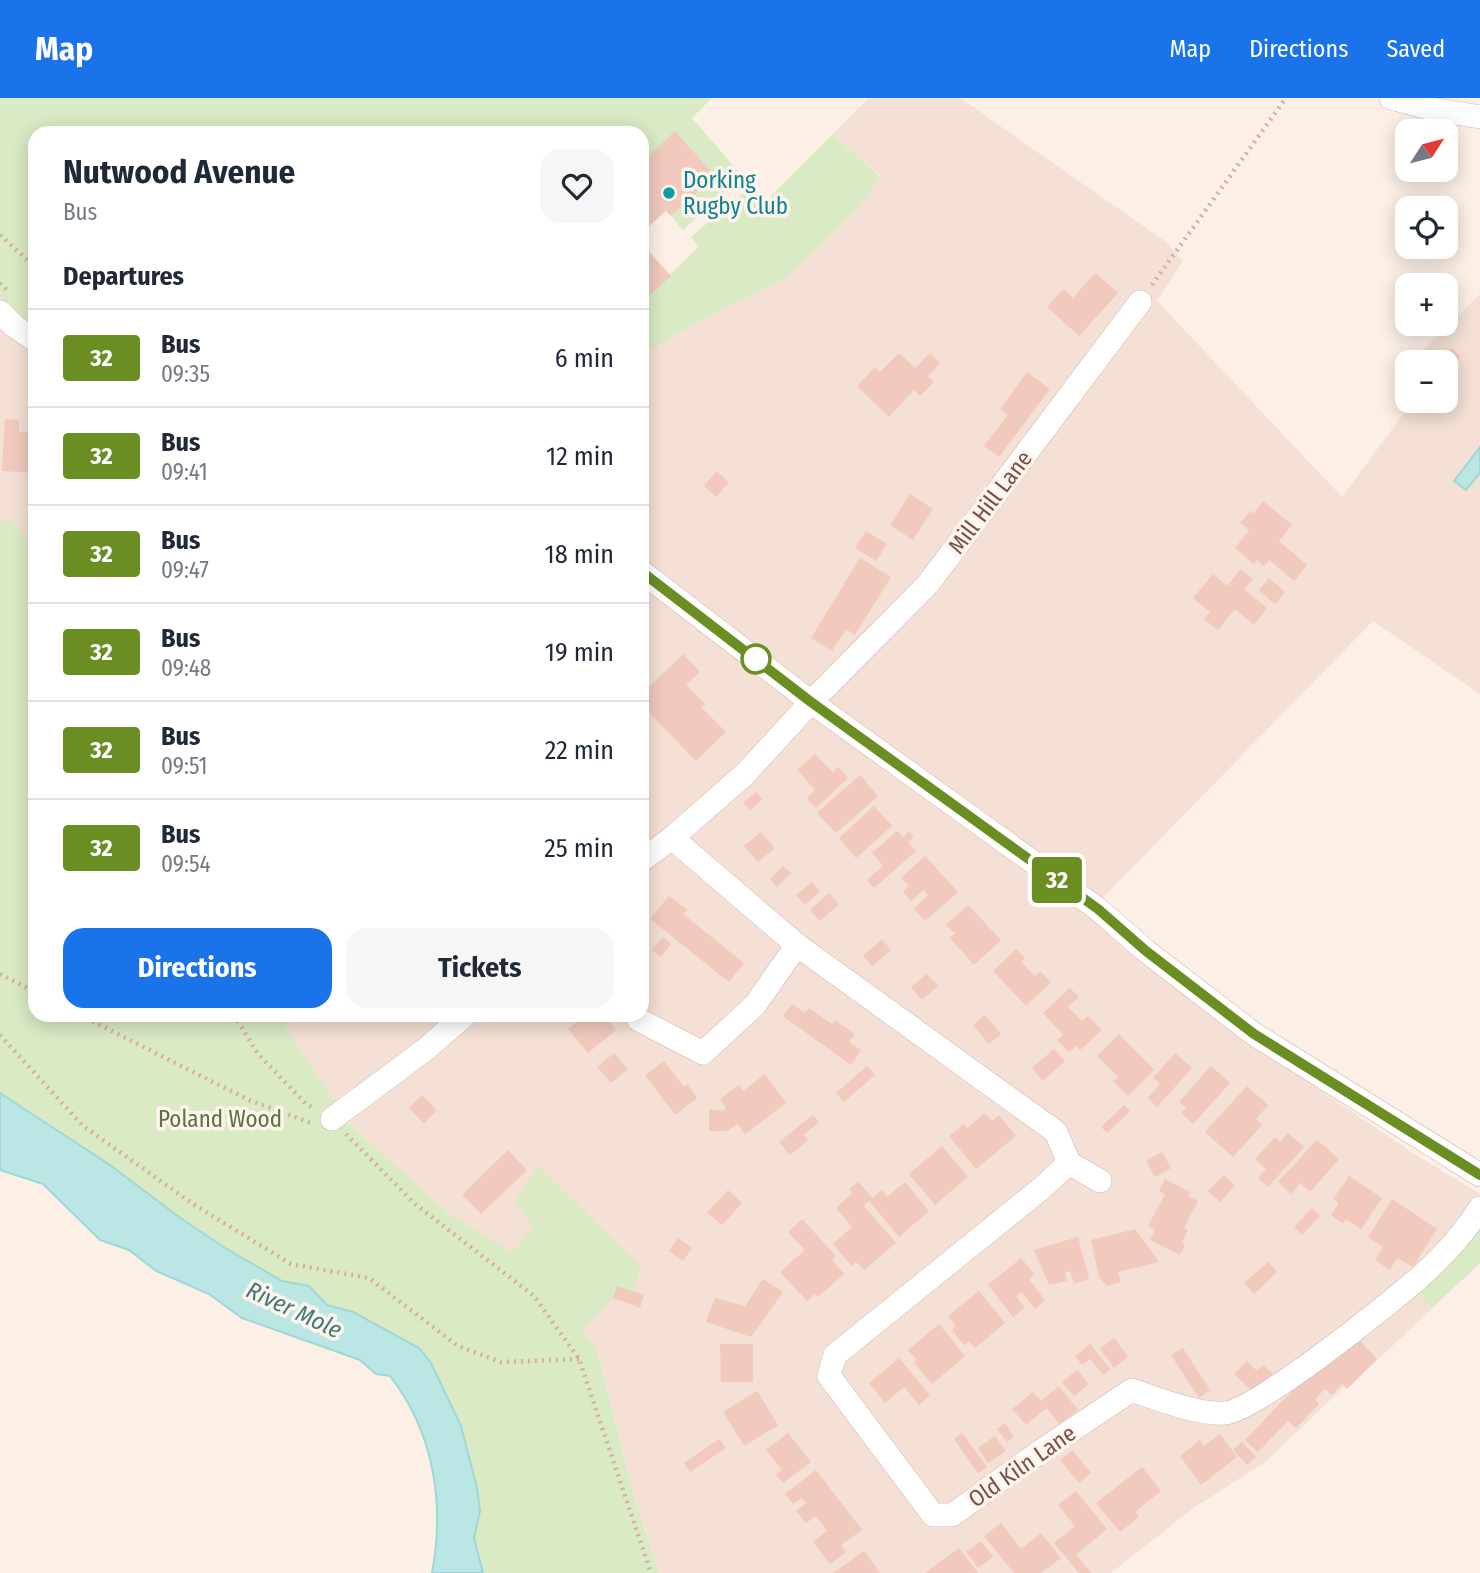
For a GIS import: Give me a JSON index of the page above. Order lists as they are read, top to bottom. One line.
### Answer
{"streets":{"street":["Mill Hill Lane","Old Kiln Lane"]},"water":["River Mole"],"parks":["Poland Wood"],"places":["Dorking Rugby Club"],"lines":["bus line 32"],"north":"top right","page":{"header":"Map","nav":["Map","Directions","Saved"],"on_map":"32","map_buttons":["+","−"],"heading":[["Nutwood Avenue","Bus"],"Departures"],"list":[{"mark":"32","name":"Bus","note":"09:35","value":"6 min"},{"mark":"32","name":"Bus","note":"09:41","value":"12 min"},{"mark":"32","name":"Bus","note":"09:47","value":"18 min"},{"mark":"32","name":"Bus","note":"09:48","value":"19 min"},{"mark":"32","name":"Bus","note":"09:51","value":"22 min"},{"mark":"32","name":"Bus","note":"09:54","value":"25 min"}],"buttons":["Directions","Tickets"]}}
